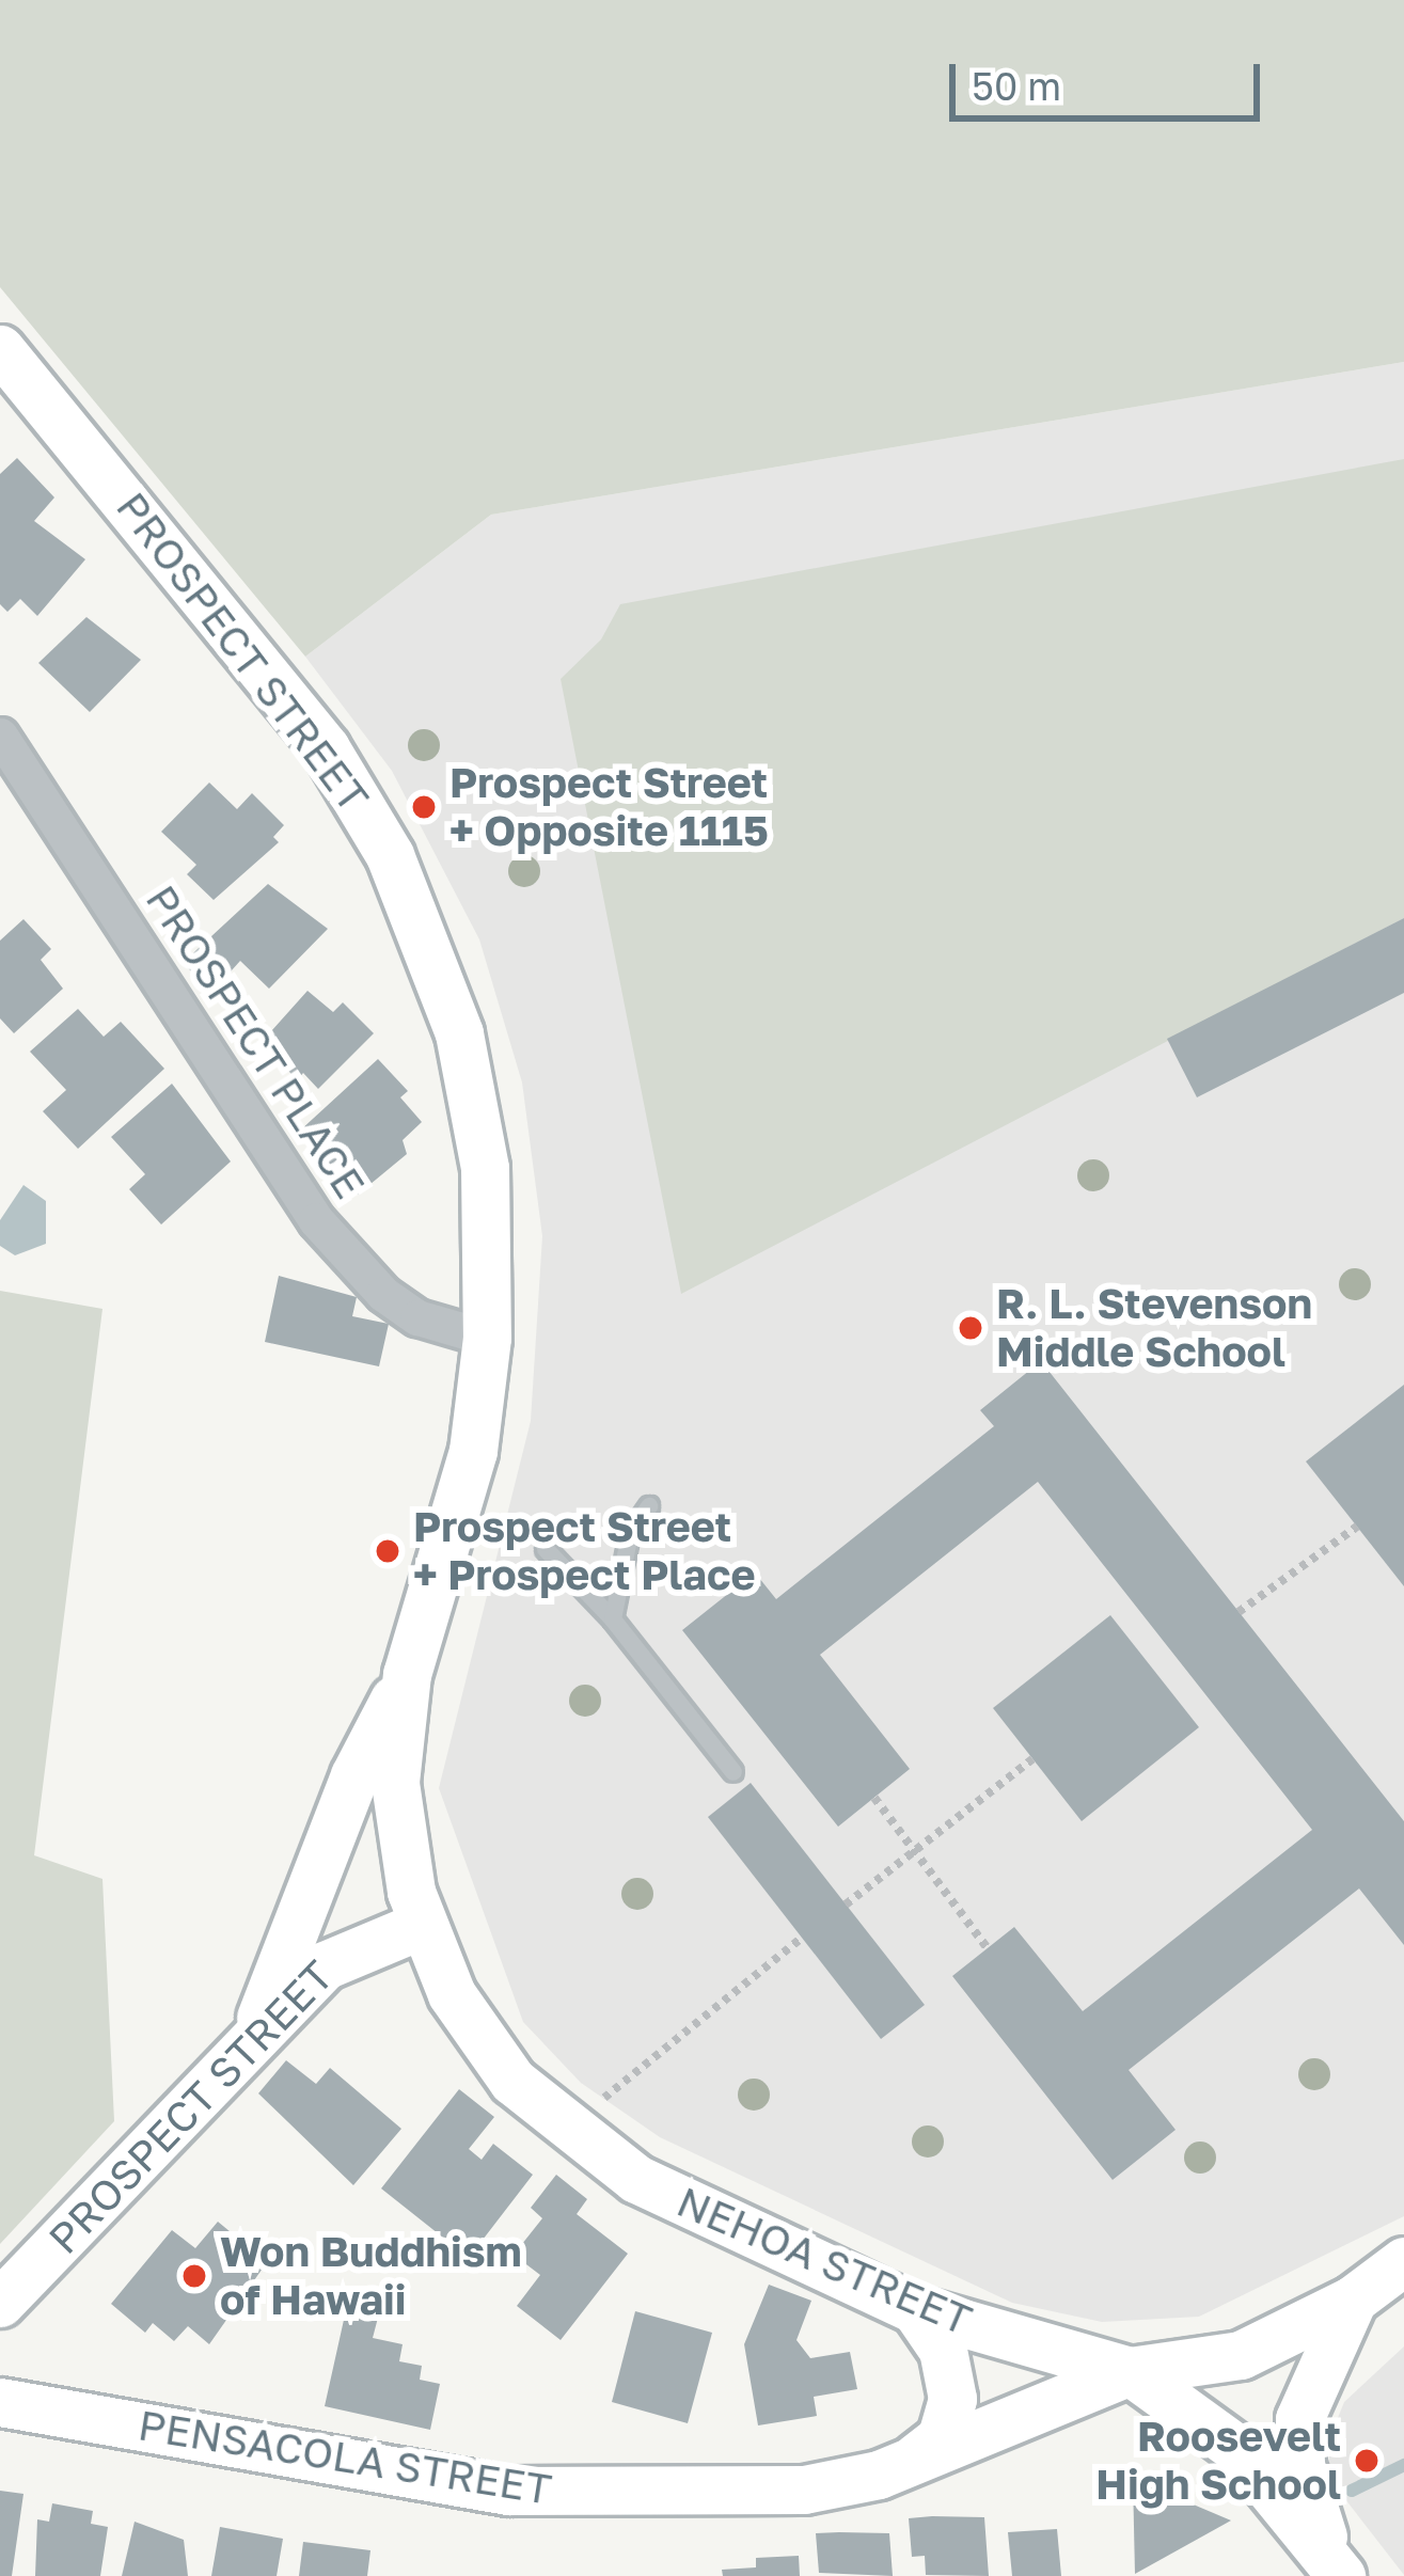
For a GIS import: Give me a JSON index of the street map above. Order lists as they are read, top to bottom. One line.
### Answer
{"streets":{"street":["PROSPECT STREET","PROSPECT PLACE","NEHOA STREET","PENSACOLA STREET"]},"crossings":[["PROSPECT STREET","PROSPECT PLACE"],["PROSPECT STREET","NEHOA STREET"],["NEHOA STREET","PENSACOLA STREET"]],"places":["Prospect Street + Opposite 1115","R. L. Stevenson Middle School","Prospect Street + Prospect Place","Won Buddhism of Hawaii","Roosevelt High School"],"scale_bar":"50 m"}
